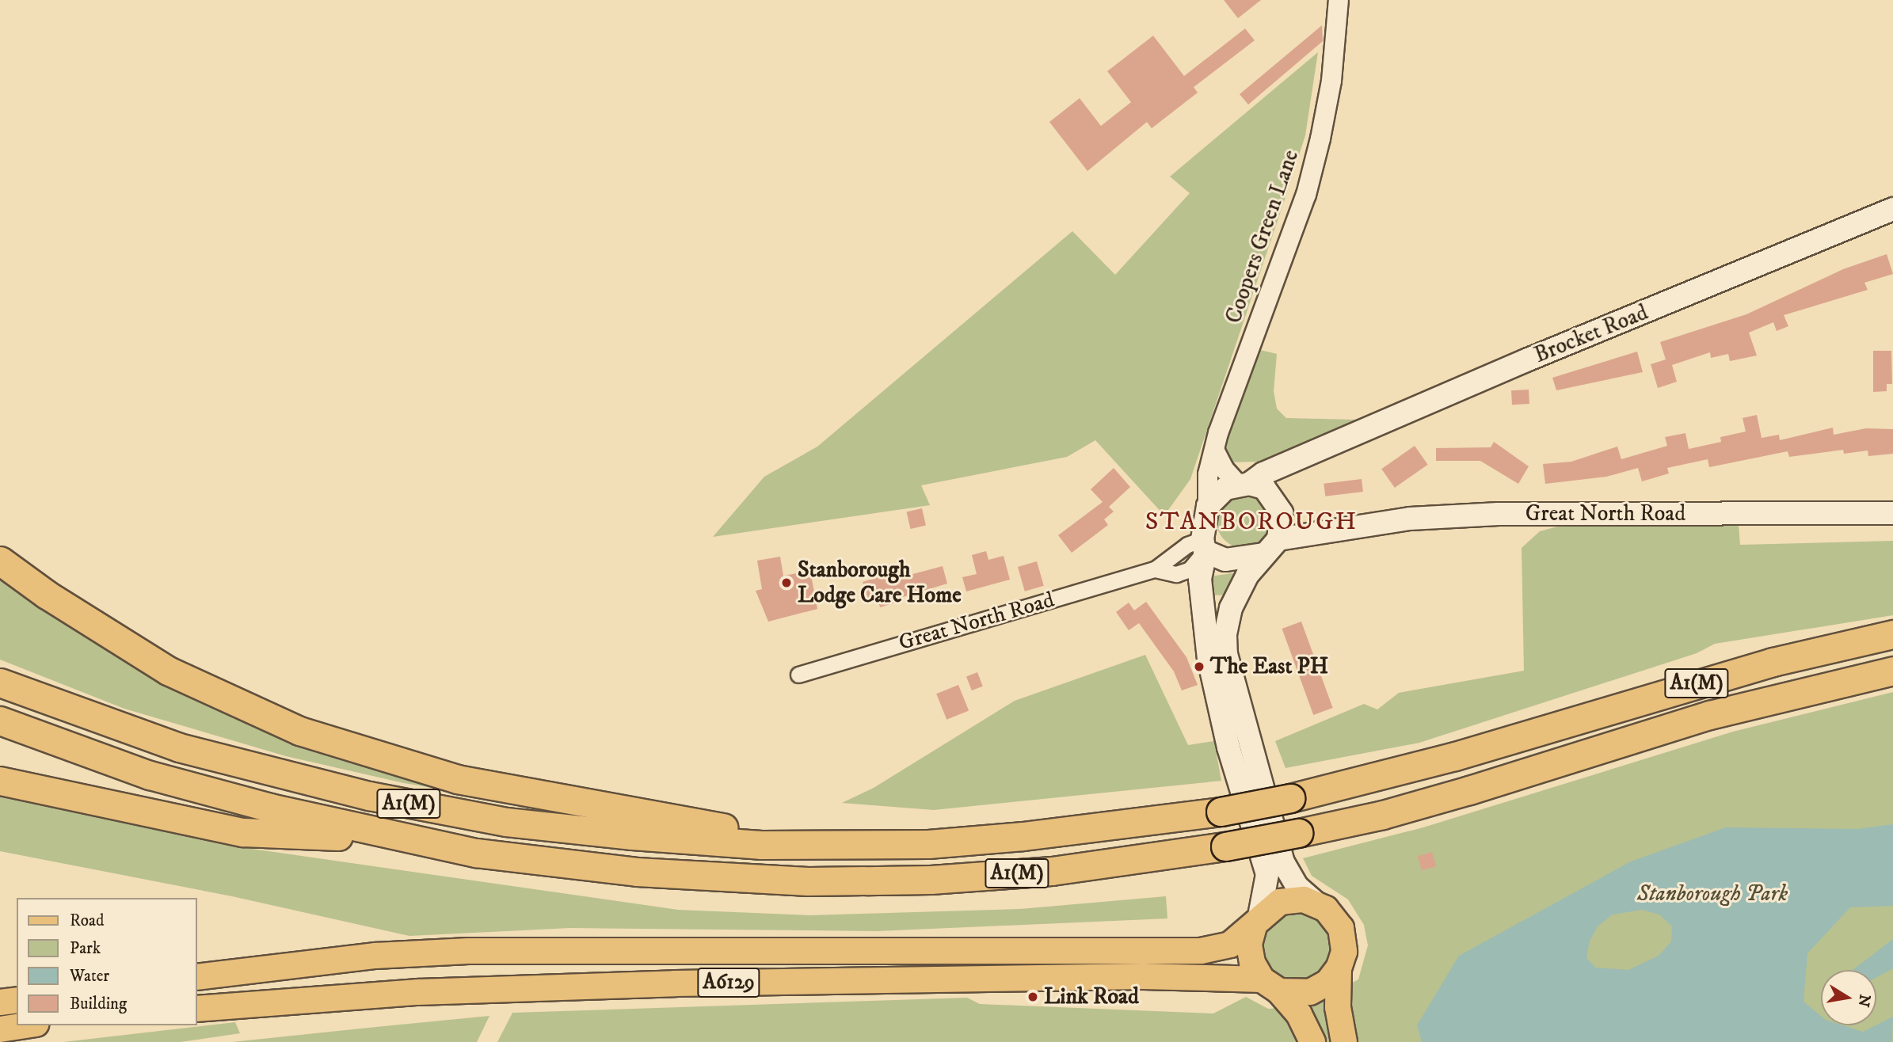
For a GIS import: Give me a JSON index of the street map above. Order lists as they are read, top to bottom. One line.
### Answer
{"streets":{"highway":["A1(M)"],"main road":["Brocket Road","Great North Road","A6129"],"street":["Coopers Green Lane"]},"crossings":[["Coopers Green Lane","Brocket Road"],["Coopers Green Lane","Great North Road"],["Brocket Road","Great North Road"]],"districts":["STANBOROUGH"],"parks":["Stanborough Park"],"places":["Stanborough Lodge Care Home","The East PH","Link Road"],"legend":["Road","Park","Water","Building"],"north":"right"}
